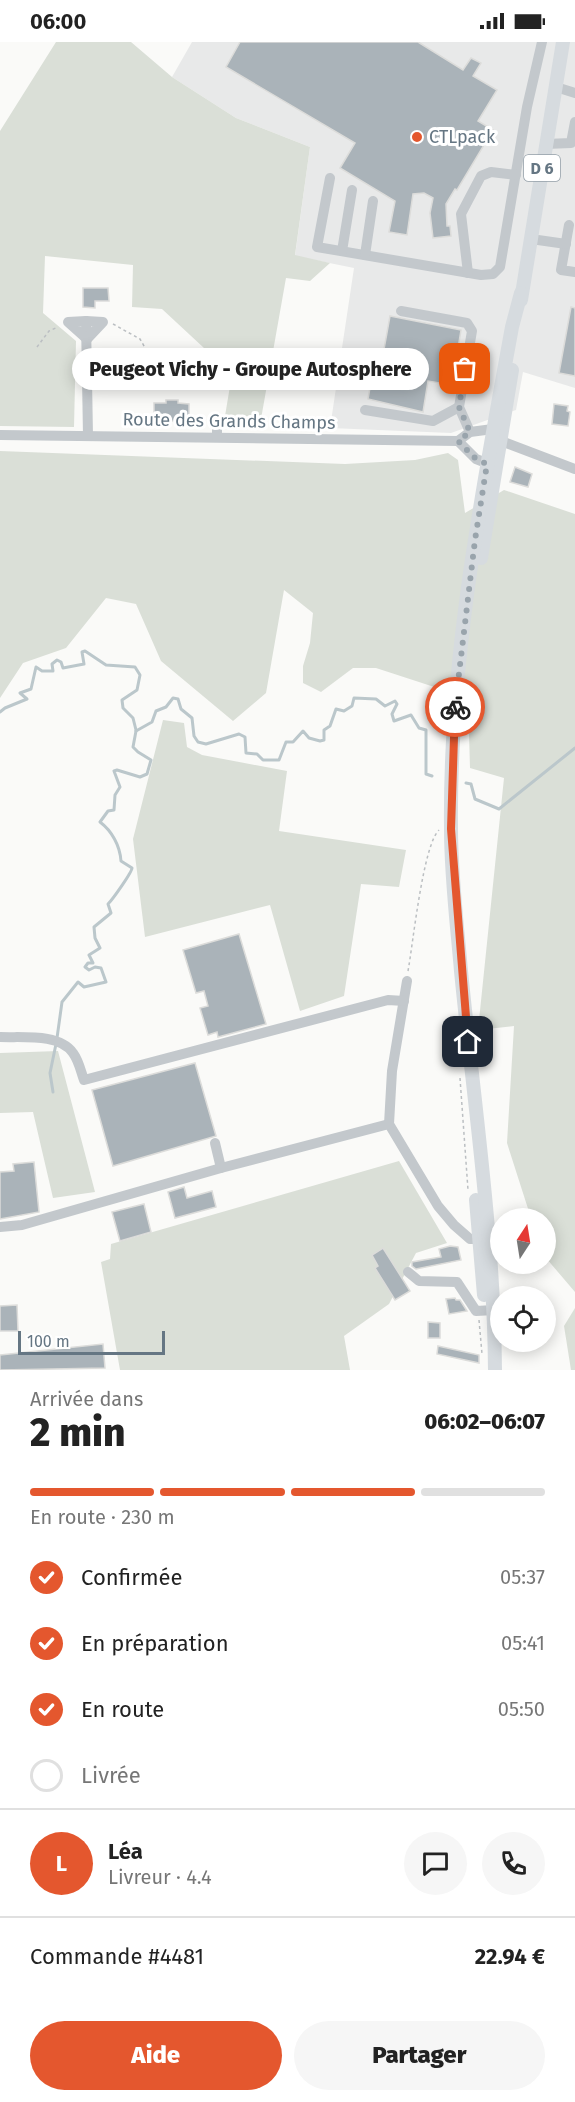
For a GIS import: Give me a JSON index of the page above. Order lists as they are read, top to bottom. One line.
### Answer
{"streets":{"main road":["D 6"],"street":["Route des Grands Champs"]},"places":["CTLpack","Peugeot Vichy - Groupe Autosphere"],"scale_bar":"100 m","north":"top","page":{"status":"06:00","bubble":"Peugeot Vichy - Groupe Autosphere","scale":"100 m","heading":["2 min","Arrivée dans","06:02–06:07"],"panel":["Léa","Livreur · 4.4","Commande #4481","22.94 €"],"bar":"En route · 230 m","list":[["Confirmée","05:37"],["En préparation","05:41"],["En route","05:50"],"Livrée"],"round":"L","buttons":["Aide","Partager"]}}
